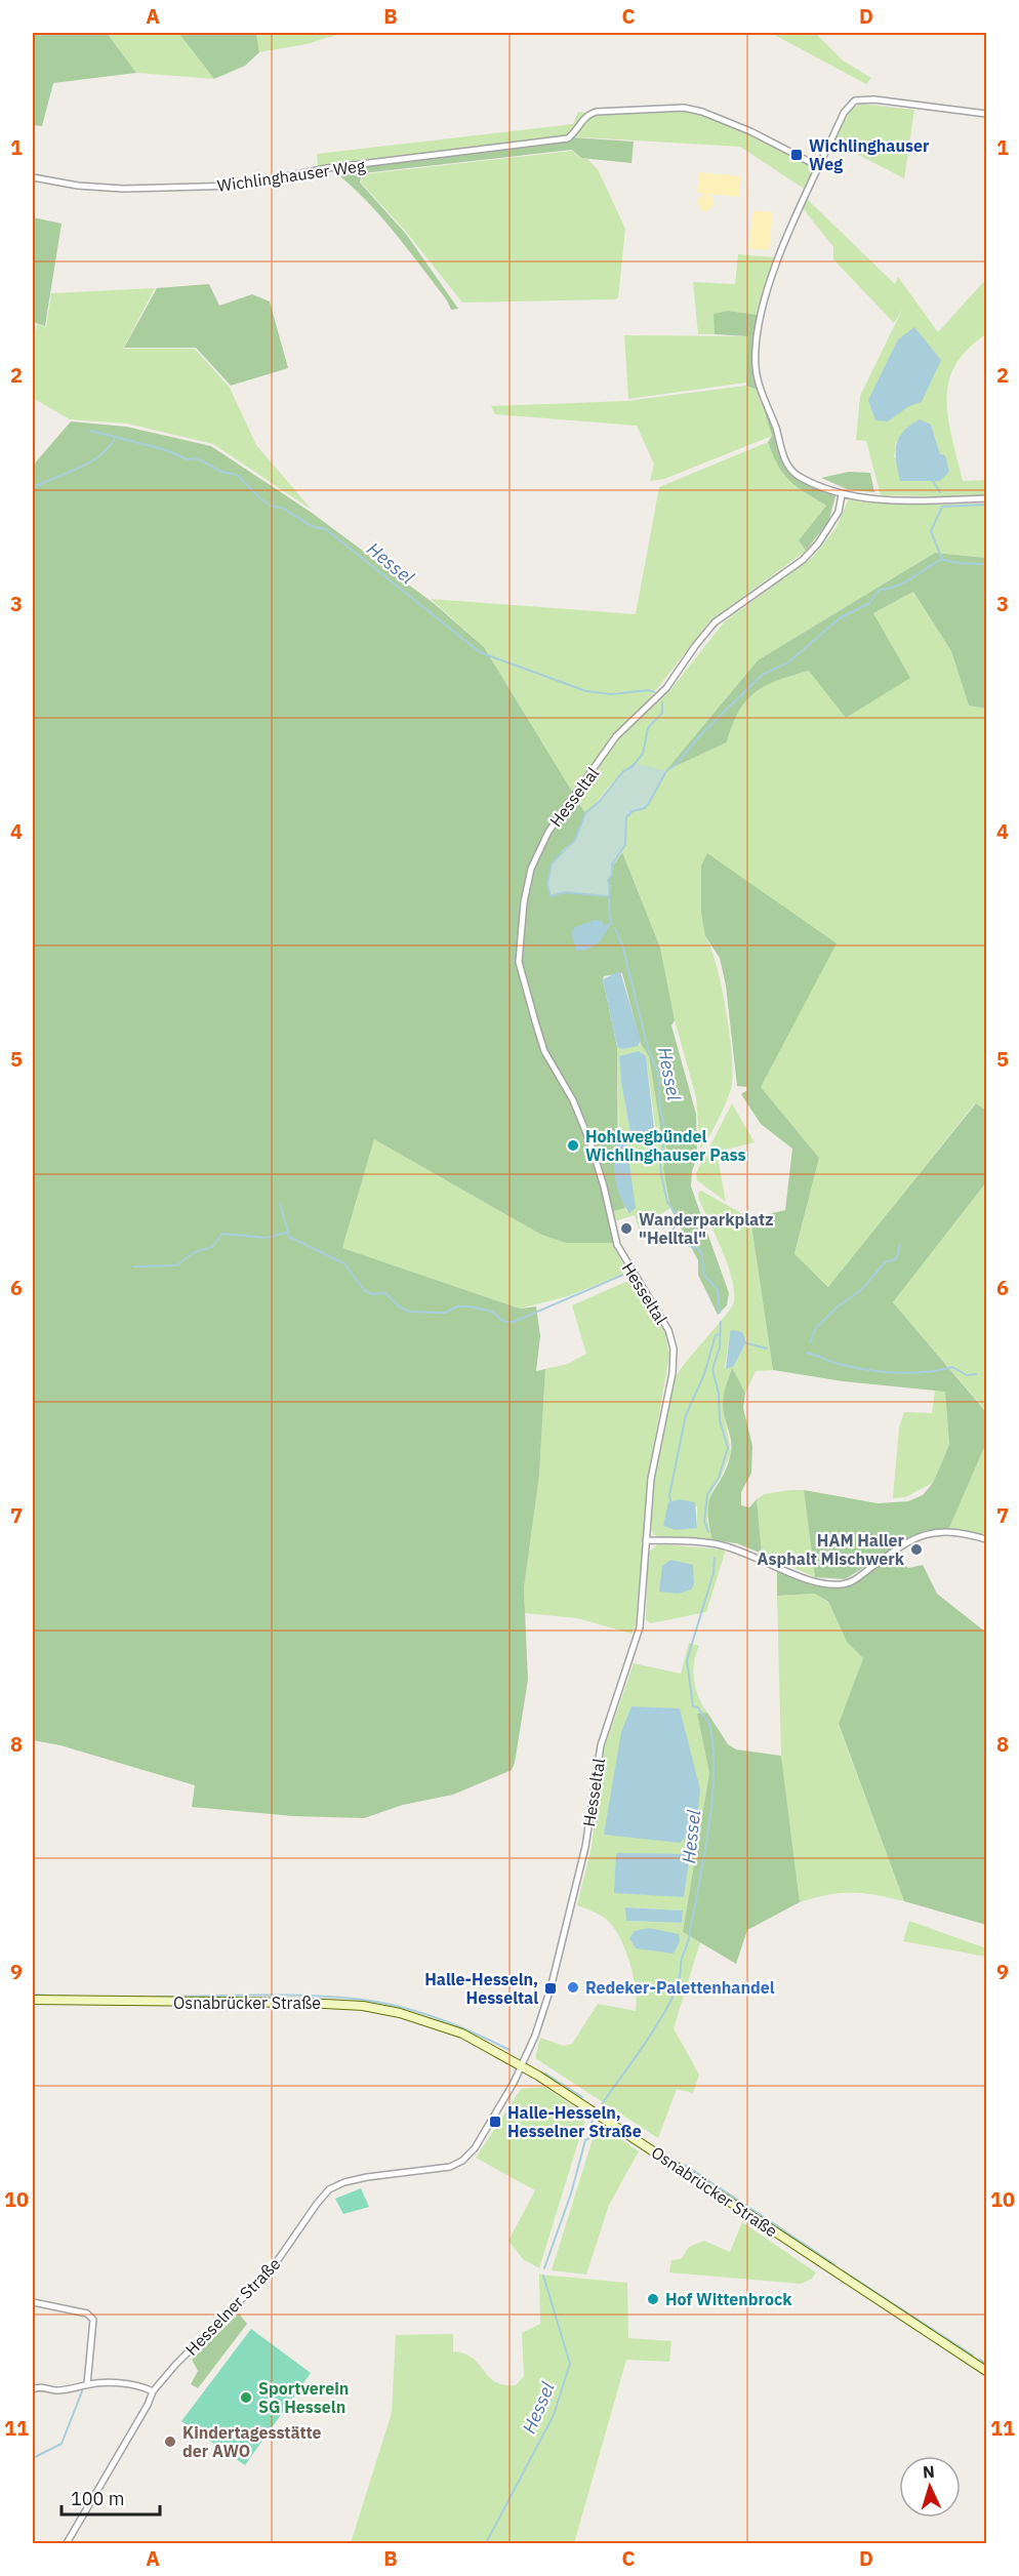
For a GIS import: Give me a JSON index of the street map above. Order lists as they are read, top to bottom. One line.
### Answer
{"streets":{"main road":["Osnabrücker Straße"],"street":["Wichlinghauser Weg","Hesseltal","Hesselner Straße"]},"crossings":[["Hesseltal","Osnabrücker Straße"],["Hesseltal","Hesselner Straße"],["Osnabrücker Straße","Hesselner Straße"]],"water":["Hessel"],"places":{"transit":["Wichlinghauser Weg","Halle-Hesseln, Hesseltal","Halle-Hesseln, Hesselner Straße"],"other":["Hohlwegbündel Wichlinghauser Pass","Wanderparkplatz \"Helltal\"","HAM Haller Asphalt Mischwerk","Redeker-Palettenhandel","Hof Wittenbrock","Sportverein SG Hesseln","Kindertagesstätte der AWO"]},"scale_bar":"100 m","north":"top","grid":{"columns":["A","B","C","D"],"rows":["1","2","3","4","5","6","7","8","9","10","11"]}}
